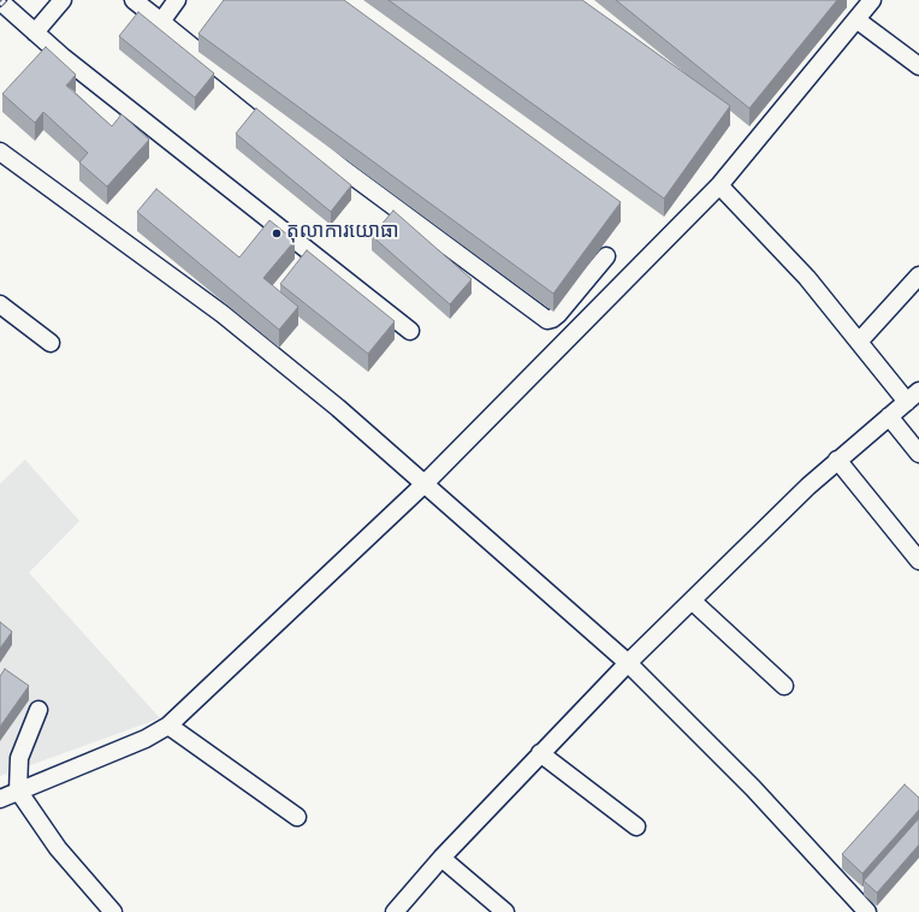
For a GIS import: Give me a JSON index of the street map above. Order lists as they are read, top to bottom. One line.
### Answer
{"places":["តុលាការយោធា"]}
